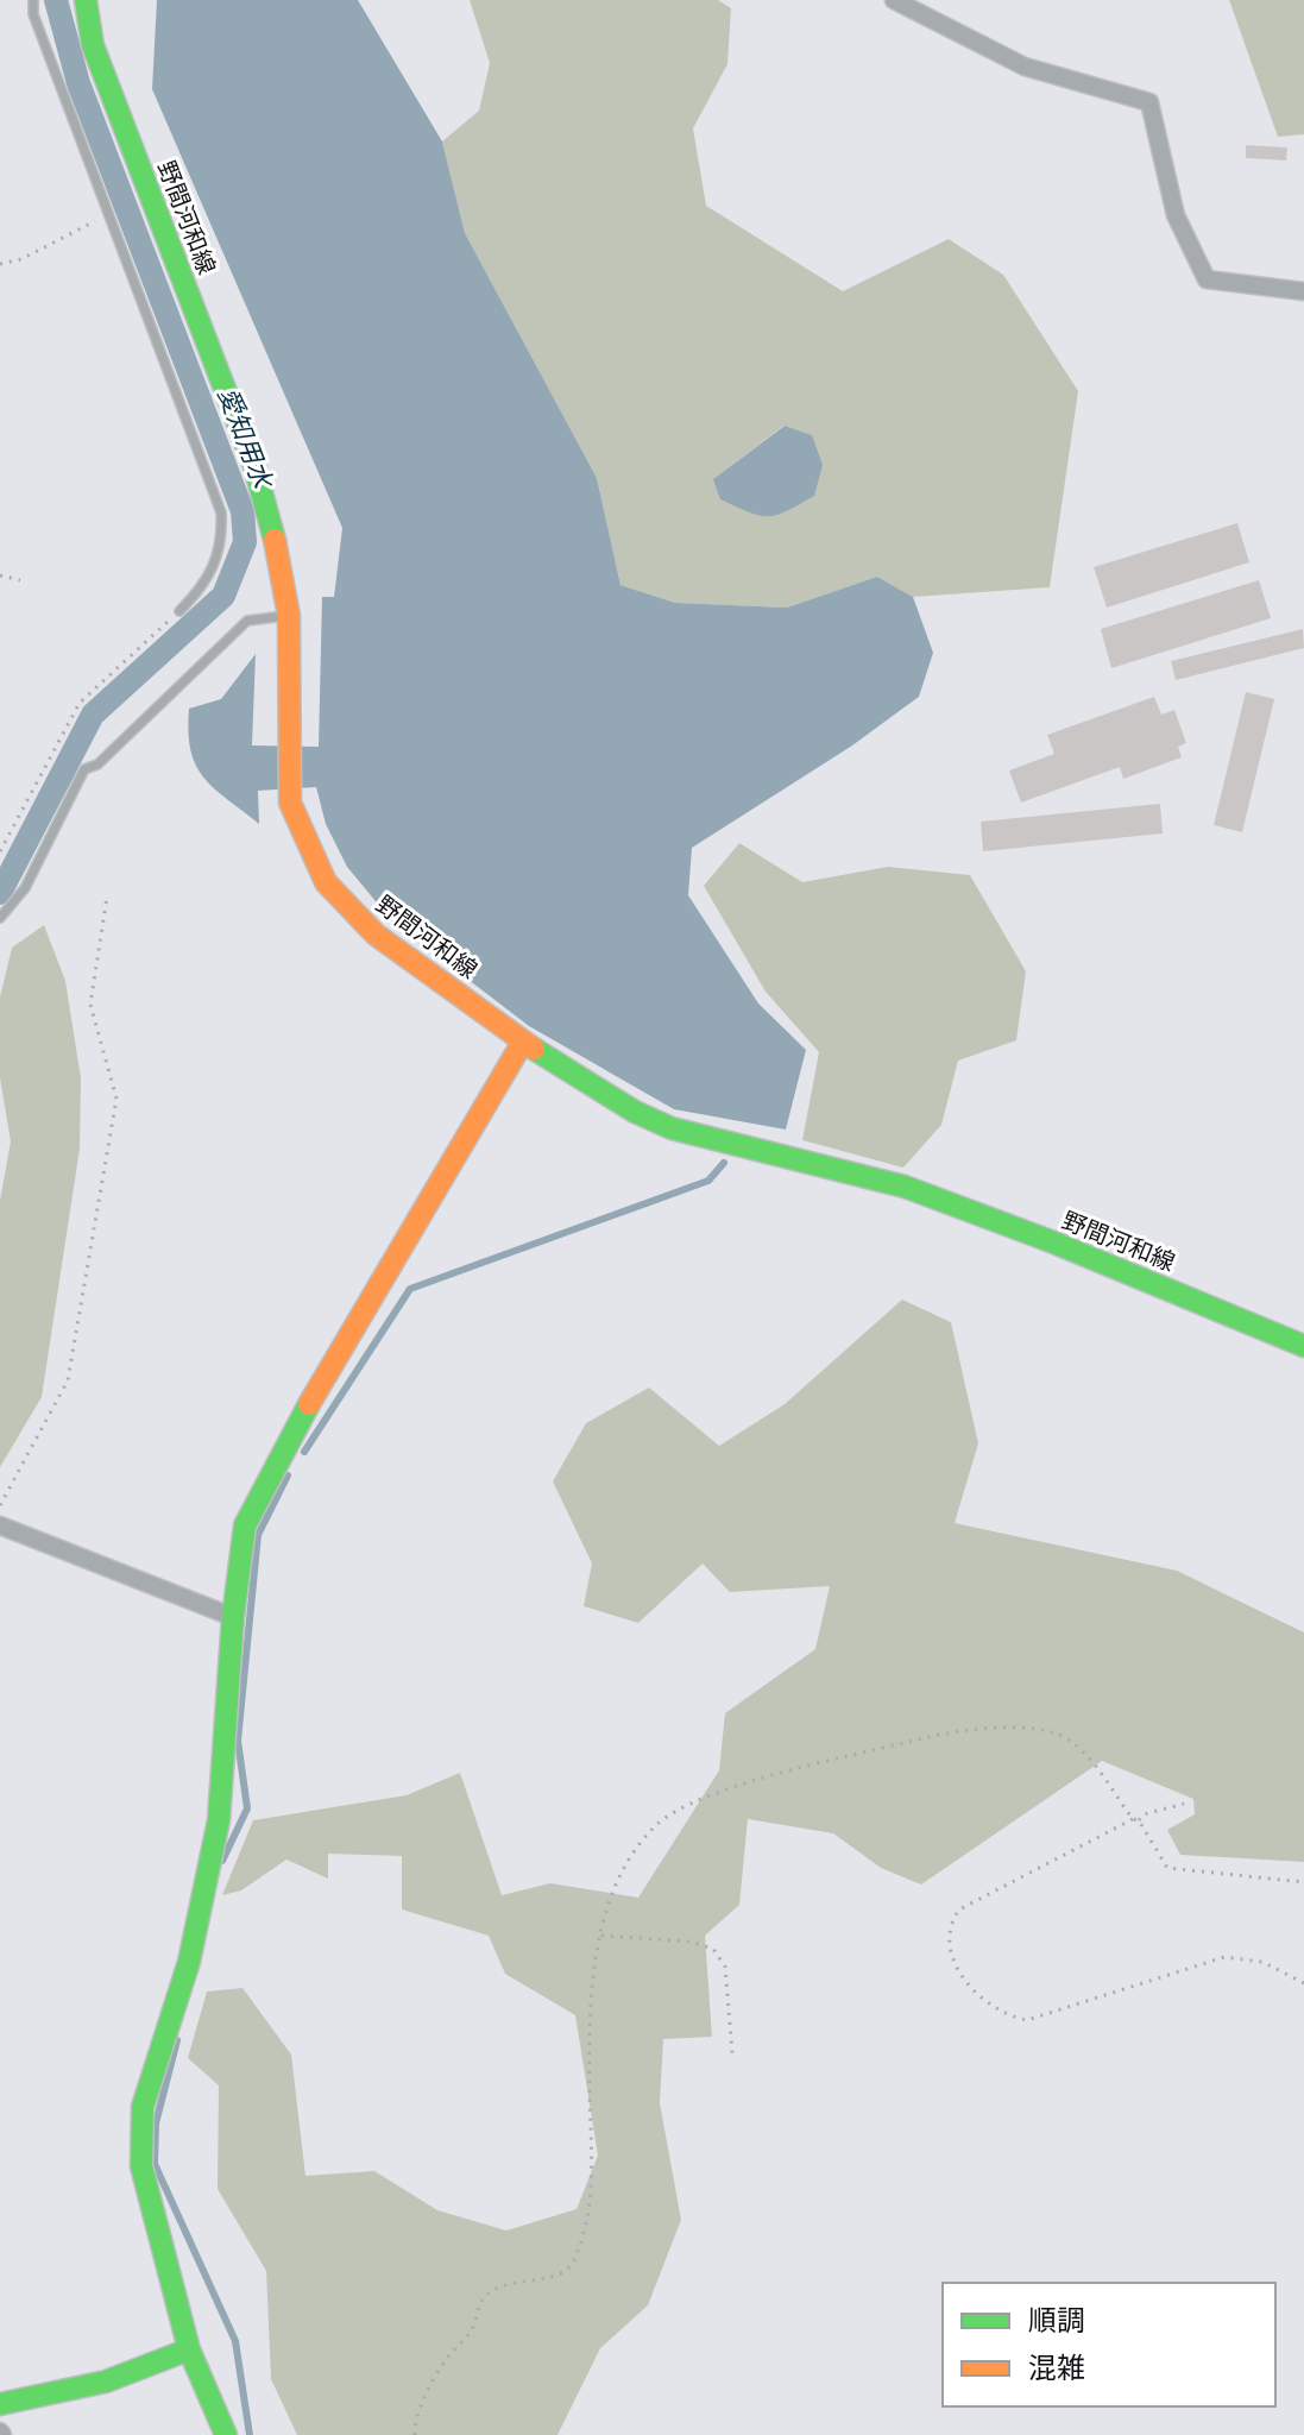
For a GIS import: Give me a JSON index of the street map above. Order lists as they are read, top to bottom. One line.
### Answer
{"streets":{"main road":["野間河和線"]},"water":["愛知用水"],"legend":["順調","混雑"]}
